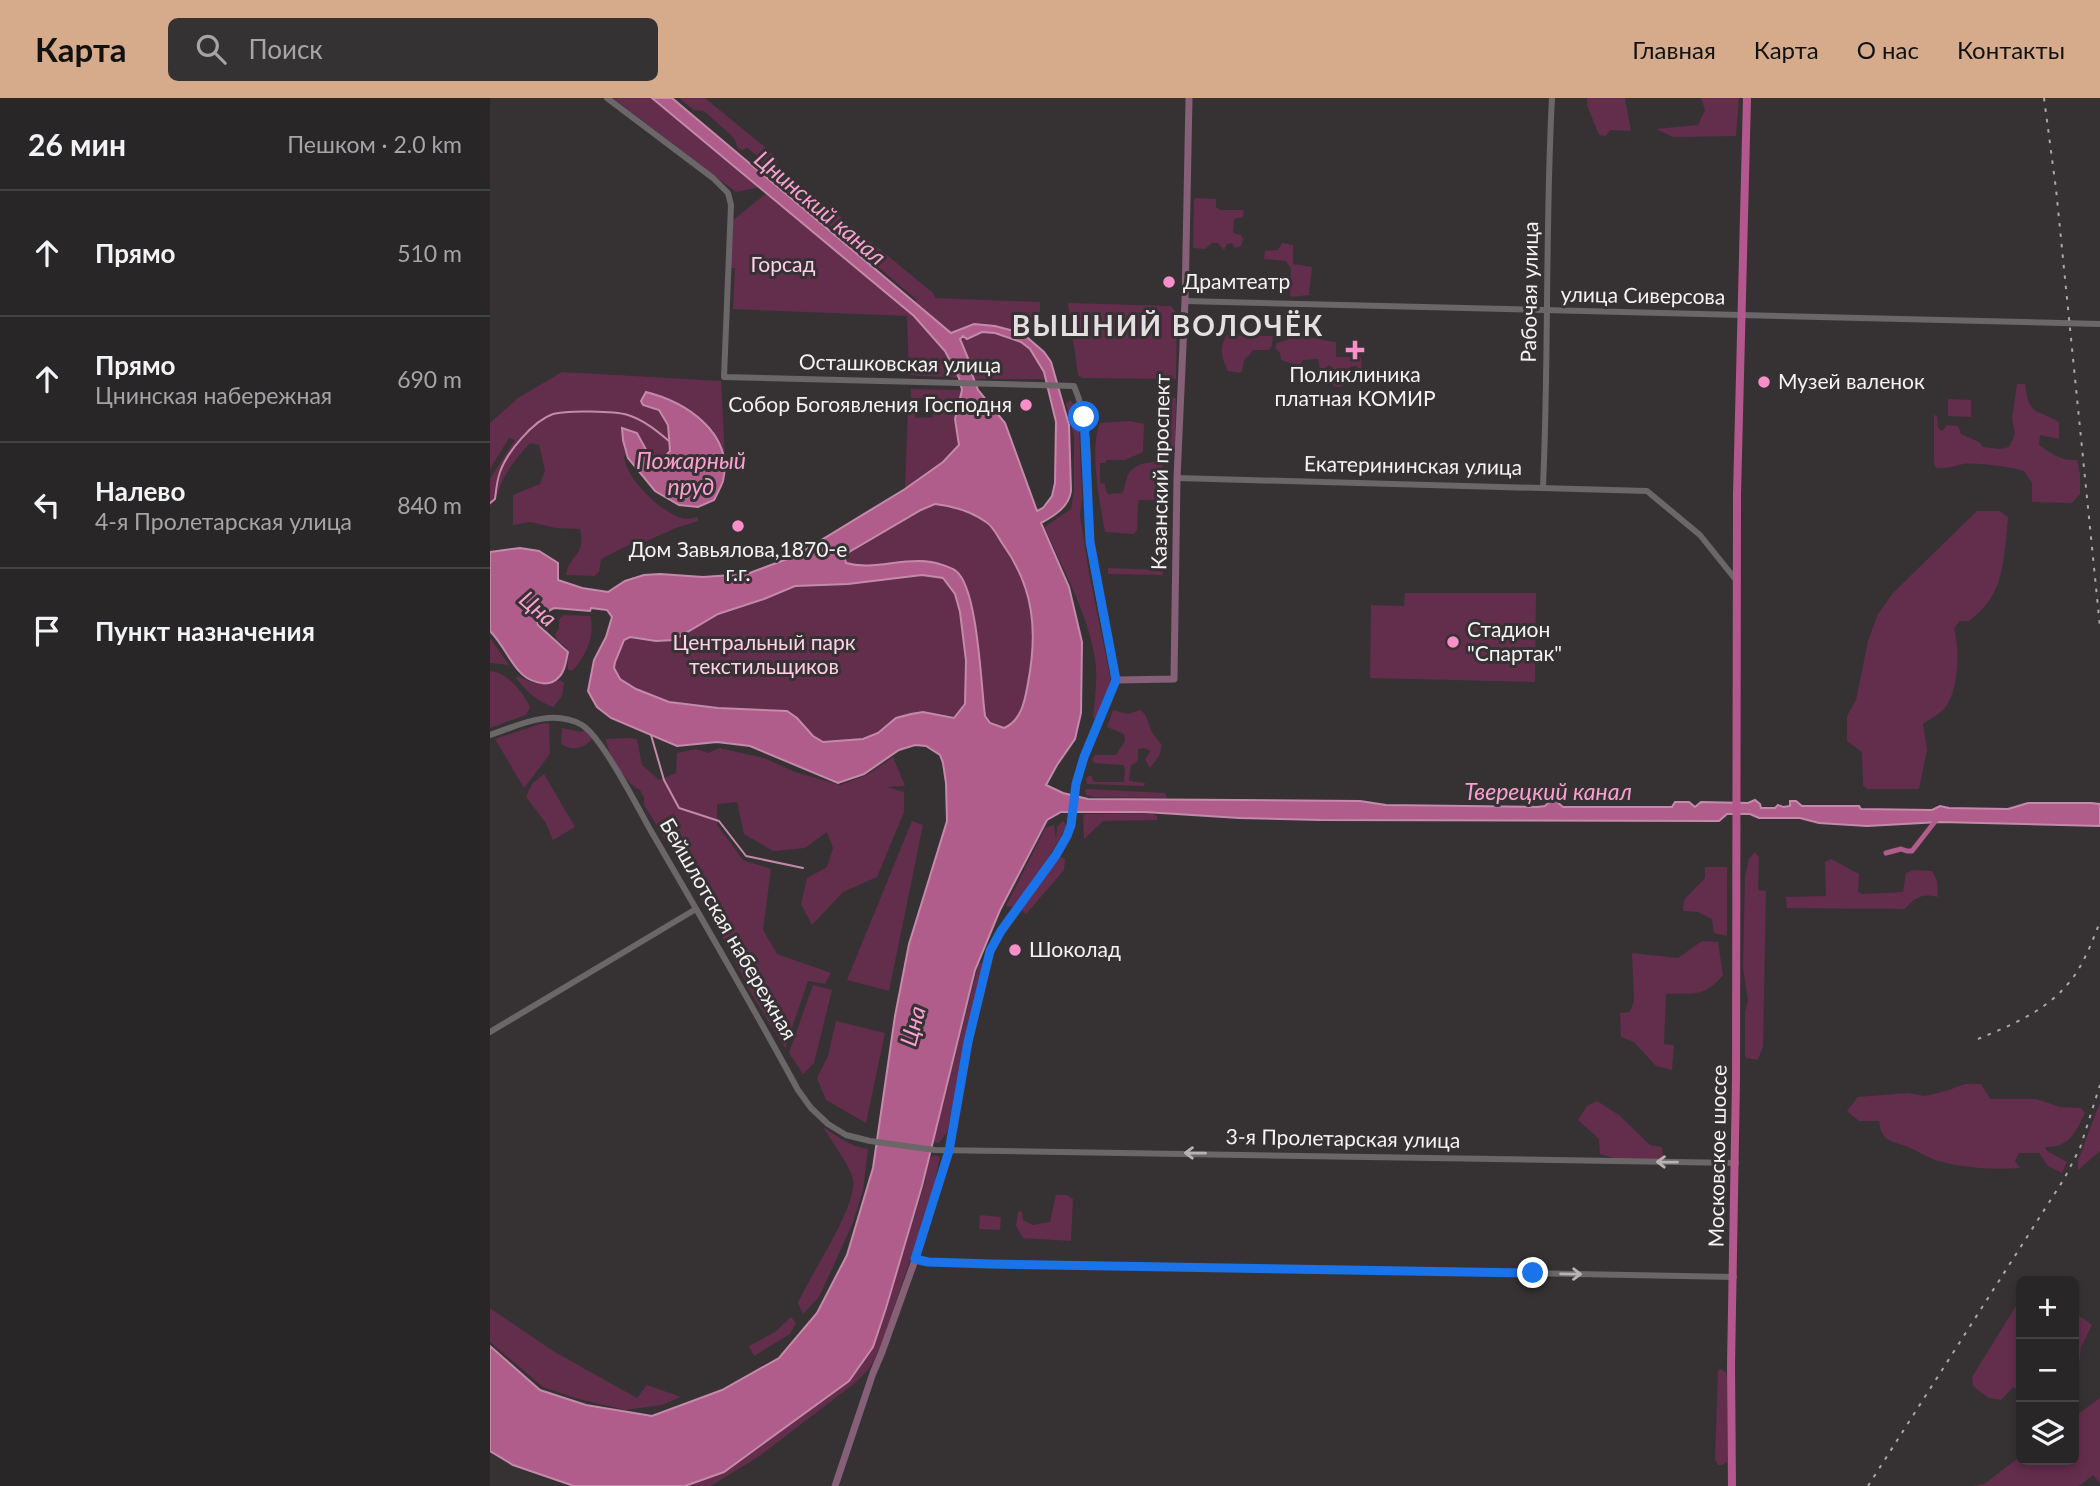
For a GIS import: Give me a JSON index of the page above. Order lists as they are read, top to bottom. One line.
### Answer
{"streets":{"highway":["Московское шоссе"],"main road":["Казанский проспект"],"street":["Рабочая улица","улица Сиверсова","Осташковская улица","Екатерининская улица","Бейшлотская набережная","3-я Пролетарская улица"]},"crossings":[["Рабочая улица","улица Сиверсова"],["Рабочая улица","Екатерининская улица"],["улица Сиверсова","Казанский проспект"],["улица Сиверсова","Московское шоссе"],["Осташковская улица","Казанский проспект"],["Екатерининская улица","Казанский проспект"],["Екатерининская улица","Московское шоссе"],["Бейшлотская набережная","3-я Пролетарская улица"],["3-я Пролетарская улица","Московское шоссе"]],"one_way":["3-я Пролетарская улица"],"districts":["ВЫШНИЙ ВОЛОЧЁК"],"water":["Цнинский канал","Пожарный пруд","Цна","Тверецкий канал"],"parks":["Горсад","Центральный парк текстильщиков"],"places":{"other":["Драмтеатр","Музей валенок","Собор Богоявления Господня","Дом Завьялова,1870-е г.г.","Стадион \"Спартак\"","Шоколад"],"health":["Поликлиника платная КОМИР"]},"page":{"header":"Карта","search":"Поиск","nav":["Главная","Карта","О нас","Контакты"],"heading":["26 мин","Пешком · 2.0 km"],"list":[["Прямо","510 m"],["Прямо","Цнинская набережная","690 m"],["Налево","4-я Пролетарская улица","840 m"],"Пункт назначения"],"map_buttons":["+","−"]}}
